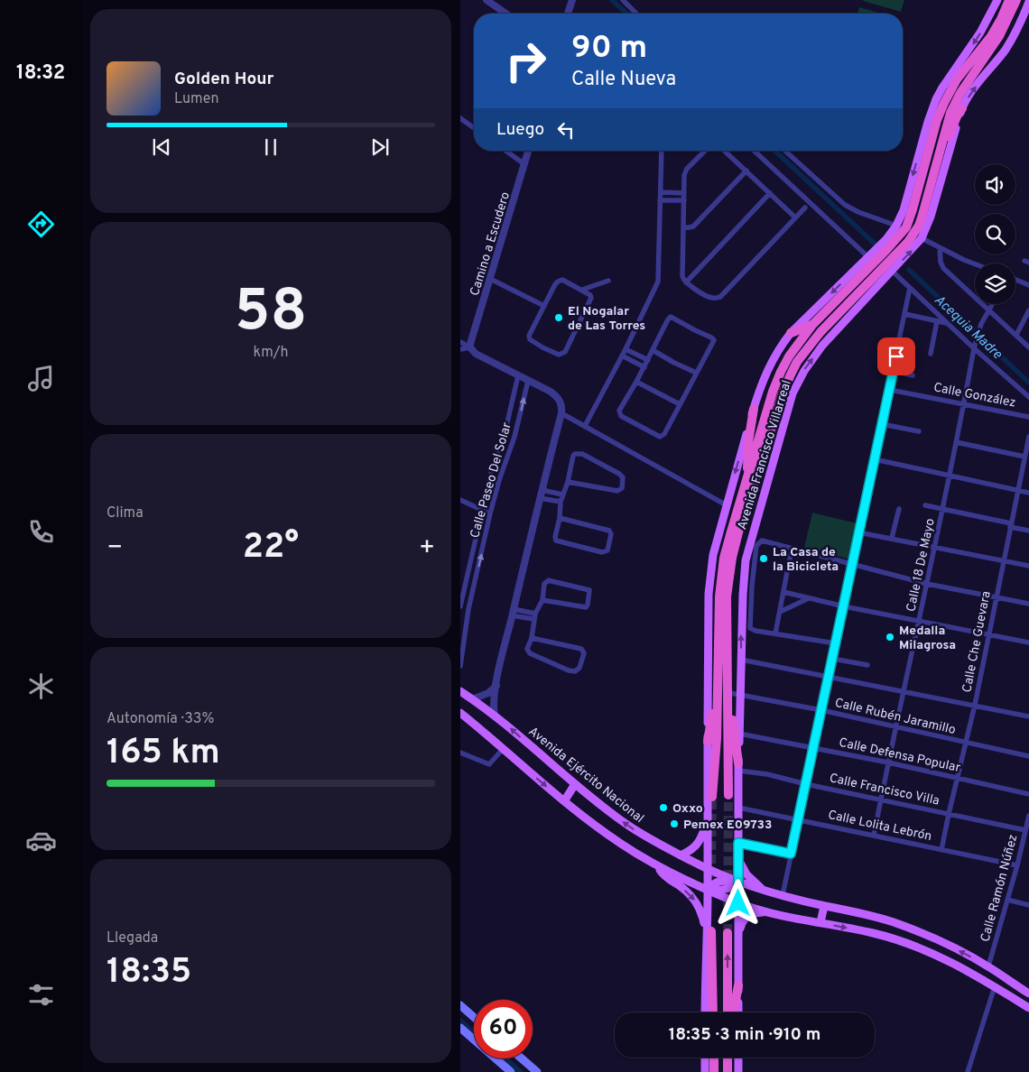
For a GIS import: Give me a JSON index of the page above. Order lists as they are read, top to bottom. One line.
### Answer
{"streets":{"highway":["Avenida Francisco Villarreal"],"main road":["Avenida Ejército Nacional"],"street":["Camino a Escudero","Calle González","Calle Paseo Del Solar","Calle 18 De Mayo","Calle Che Guevara","Calle Rubén Jaramillo","Calle Defensa Popular","Calle Francisco Villa","Calle Lolita Lebrón","Calle Ramón Núñez"]},"crossings":[["Calle González","Calle 18 De Mayo"],["Avenida Francisco Villarreal","Calle Rubén Jaramillo"],["Avenida Francisco Villarreal","Calle Defensa Popular"],["Avenida Francisco Villarreal","Avenida Ejército Nacional"],["Avenida Francisco Villarreal","Calle Francisco Villa"],["Avenida Francisco Villarreal","Calle Lolita Lebrón"],["Calle 18 De Mayo","Calle Rubén Jaramillo"],["Calle 18 De Mayo","Calle Defensa Popular"],["Calle 18 De Mayo","Calle Francisco Villa"],["Calle 18 De Mayo","Calle Lolita Lebrón"],["Calle Che Guevara","Calle Rubén Jaramillo"],["Calle Che Guevara","Calle Defensa Popular"],["Calle Che Guevara","Calle Francisco Villa"],["Calle Che Guevara","Calle Lolita Lebrón"],["Avenida Ejército Nacional","Calle Ramón Núñez"],["Calle Francisco Villa","Calle Ramón Núñez"],["Calle Lolita Lebrón","Calle Ramón Núñez"]],"water":["Acequia Madre"],"places":["El Nogalar de Las Torres","La Casa de la Bicicleta","Medalla Milagrosa","Oxxo","Pemex E09733"],"page":{"tabs":"18:32","turn":["90 m","Calle Nueva"],"song":["Golden Hour","Lumen"],"then":"Luego","tile":[["58","km/h"],"Clima",["Autonomía · 33%","165 km"],["Llegada","18:35"]],"heat":["−","22°","+"],"limit":"60","trip":"18:35 · 3 min · 910 m"}}
